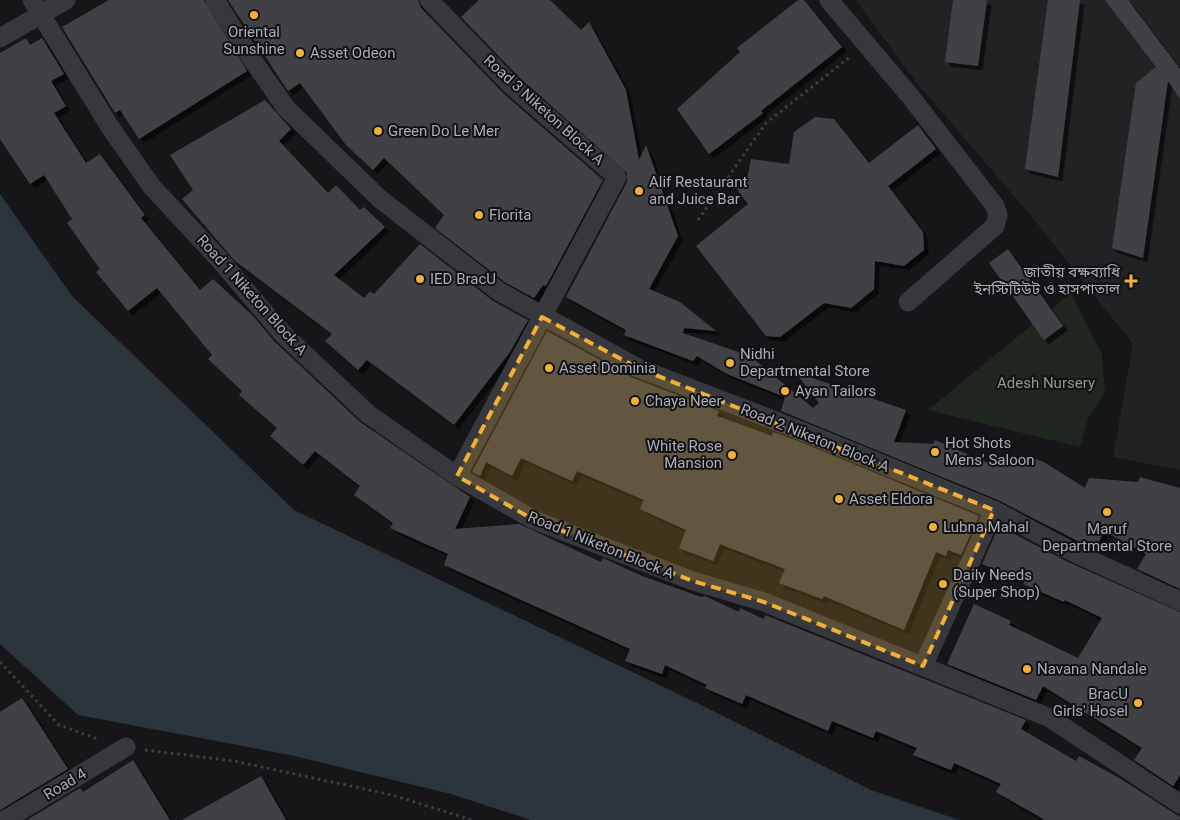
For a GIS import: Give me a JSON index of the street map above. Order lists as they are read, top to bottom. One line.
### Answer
{"streets":{"street":["Road 3 Niketon Block A","Road 1 Niketon Block A","Road 2 Niketon, Block A","Road 4"]},"crossings":[["Road 3 Niketon Block A","Road 2 Niketon, Block A"]],"parks":["Adesh Nursery"],"places":{"other":["Oriental Sunshine","Asset Odeon","Green Do Le Mer","Alif Restaurant and Juice Bar","Florita","IED BracU","Nidhi Departmental Store","Asset Dominia","Ayan Tailors","Chaya Neer","Hot Shots Mens' Saloon","White Rose Mansion","Asset Eldora","Maruf Departmental Store","Lubna Mahal","Daily Needs (Super Shop)","Navana Nandale","BracU Girls' Hosel"],"health":["জাতীয় বক্ষব্যাধি ইনস্টিটিউট ও হাসপাতাল"]}}
